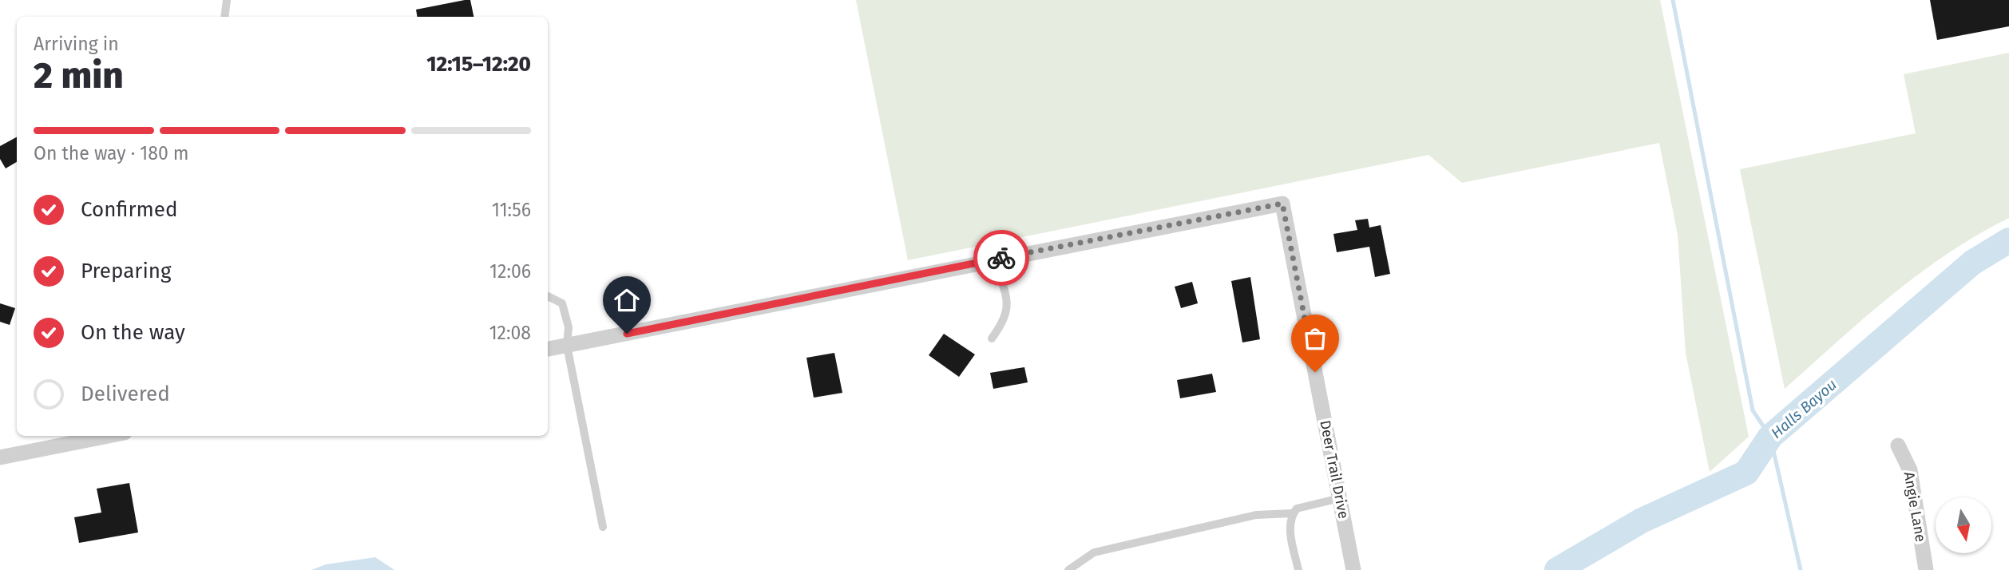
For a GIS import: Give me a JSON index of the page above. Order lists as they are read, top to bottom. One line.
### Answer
{"streets":{"street":["Deer Trail Drive","Angie Lane"]},"water":["Halls Bayou"],"north":"bottom","page":{"heading":["2 min","Arriving in","12:15–12:20"],"bar":"On the way · 180 m","list":[["Confirmed","11:56"],["Preparing","12:06"],["On the way","12:08"],"Delivered"]}}
